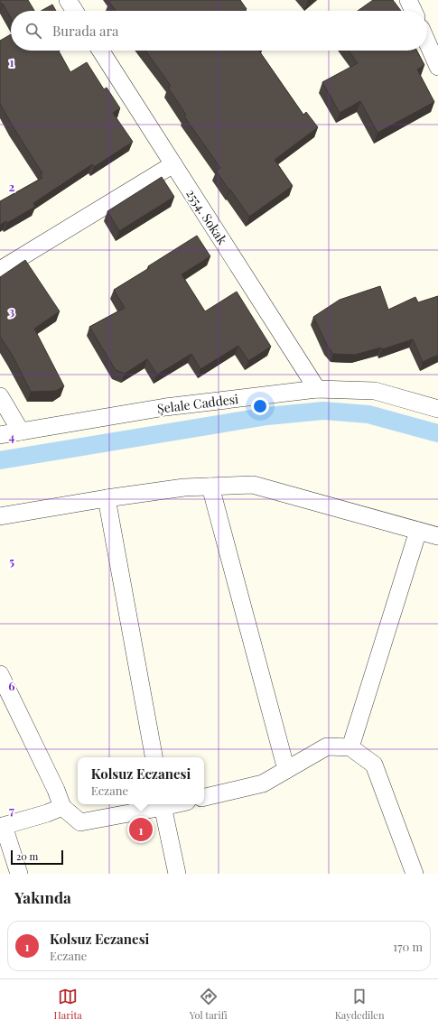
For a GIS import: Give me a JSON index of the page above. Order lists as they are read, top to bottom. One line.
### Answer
{"streets":{"street":["2554. Sokak","Şelale Caddesi"]},"crossings":[["2554. Sokak","Şelale Caddesi"]],"scale_bar":"20 m","page":{"search":"Burada ara","popup":["Kolsuz Eczanesi","Eczane"],"pins":"1","scale":"20 m","heading":"Yakında","list":[{"mark":"1","name":"Kolsuz Eczanesi","note":"Eczane","value":"170 m"}],"nav":["Harita","Yol tarifi","Kaydedilen"]},"grid":{"rows":["1","2","3","4","5","6","7"]}}
